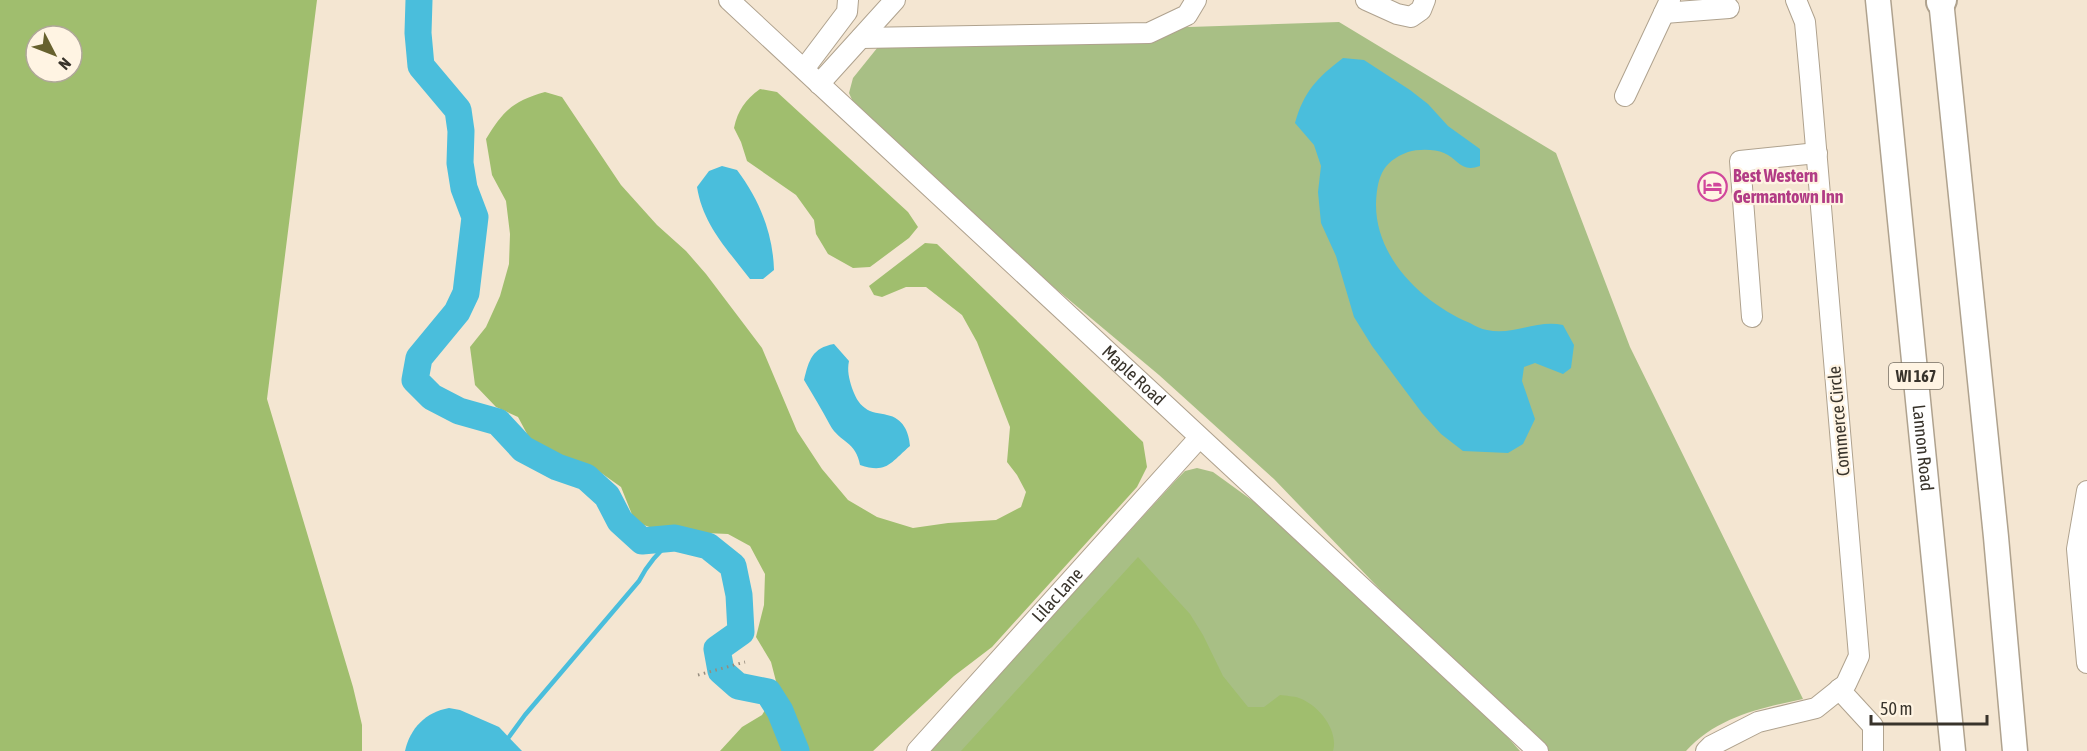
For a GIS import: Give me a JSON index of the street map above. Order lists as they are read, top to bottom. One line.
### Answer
{"streets":{"main road":["WI 167","Lannon Road"],"street":["Maple Road","Commerce Circle","Lilac Lane"]},"crossings":[["Maple Road","Lilac Lane"]],"places":{"hotel":["Best Western Germantown Inn"]},"scale_bar":"50 m","north":"bottom right"}
